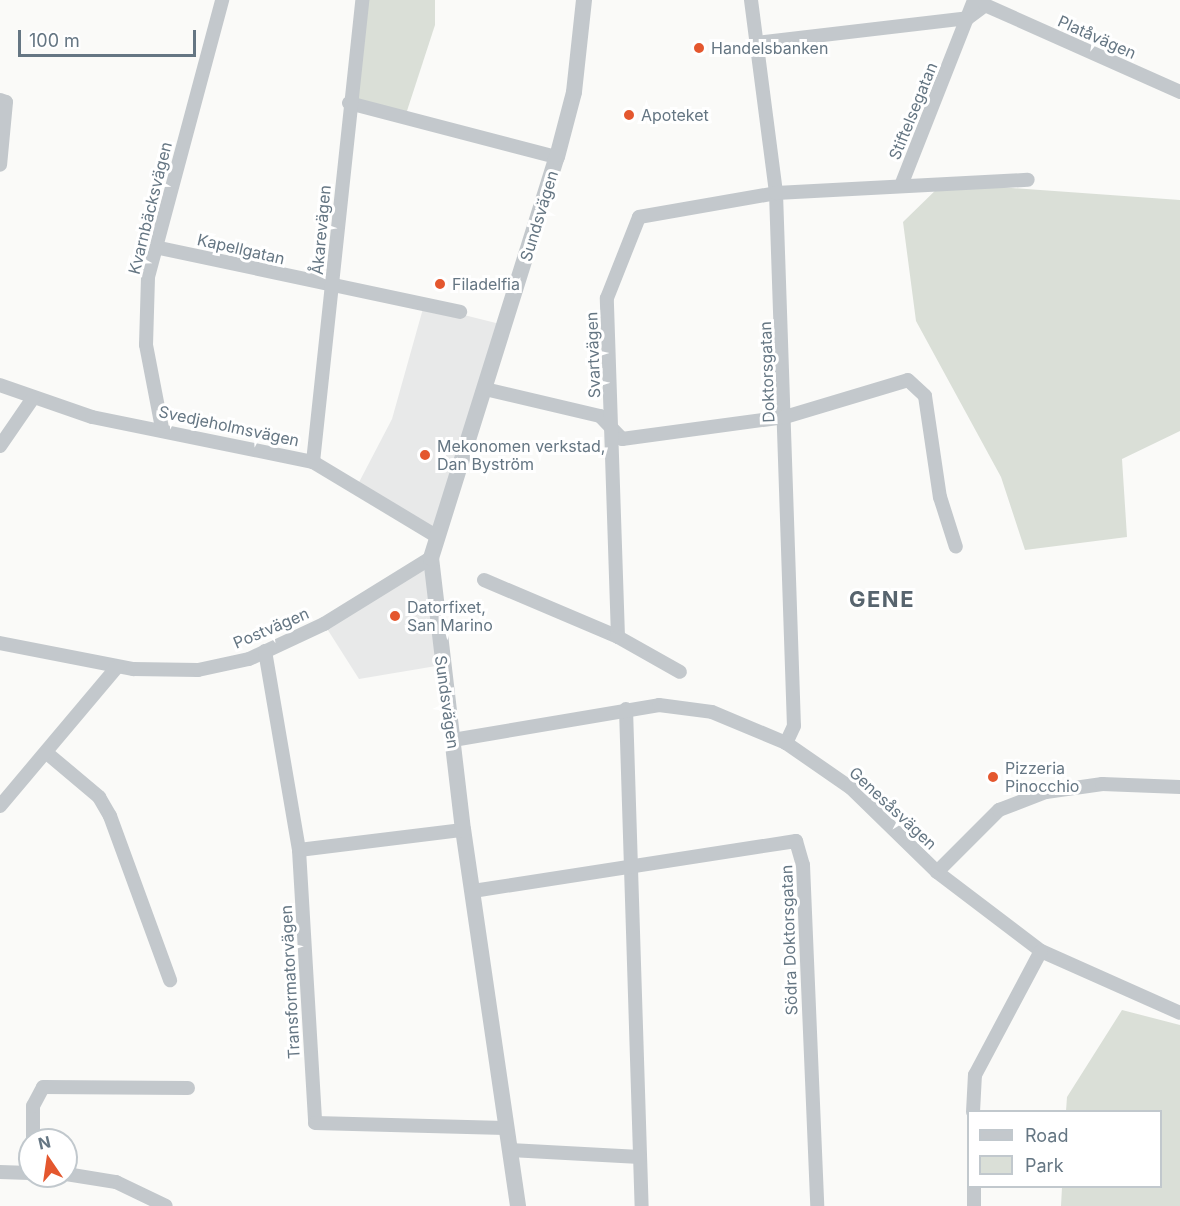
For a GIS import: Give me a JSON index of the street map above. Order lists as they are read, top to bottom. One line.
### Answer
{"streets":{"street":["Platåvägen","Stiftelsegatan","Kvarnbäcksvägen","Sundsvägen","Åkarevägen","Kapellgatan","Svartvägen","Doktorsgatan","Svedjeholmsvägen","Postvägen","Genesåsvägen","Södra Doktorsgatan","Transformatorvägen"]},"crossings":[["Platåvägen","Stiftelsegatan"],["Platåvägen","Doktorsgatan"],["Kvarnbäcksvägen","Kapellgatan"],["Kvarnbäcksvägen","Svedjeholmsvägen"],["Sundsvägen","Svedjeholmsvägen"],["Sundsvägen","Postvägen"],["Sundsvägen","Genesåsvägen"],["Sundsvägen","Transformatorvägen"],["Åkarevägen","Kapellgatan"],["Åkarevägen","Svedjeholmsvägen"],["Svartvägen","Doktorsgatan"],["Doktorsgatan","Genesåsvägen"],["Postvägen","Transformatorvägen"]],"districts":["GENE"],"places":["Handelsbanken","Apoteket","Filadelfia","Mekonomen verkstad, Dan Byström","Datorfixet, San Marino","Pizzeria Pinocchio"],"legend":["Road","Park"],"scale_bar":"100 m","north":"top"}
